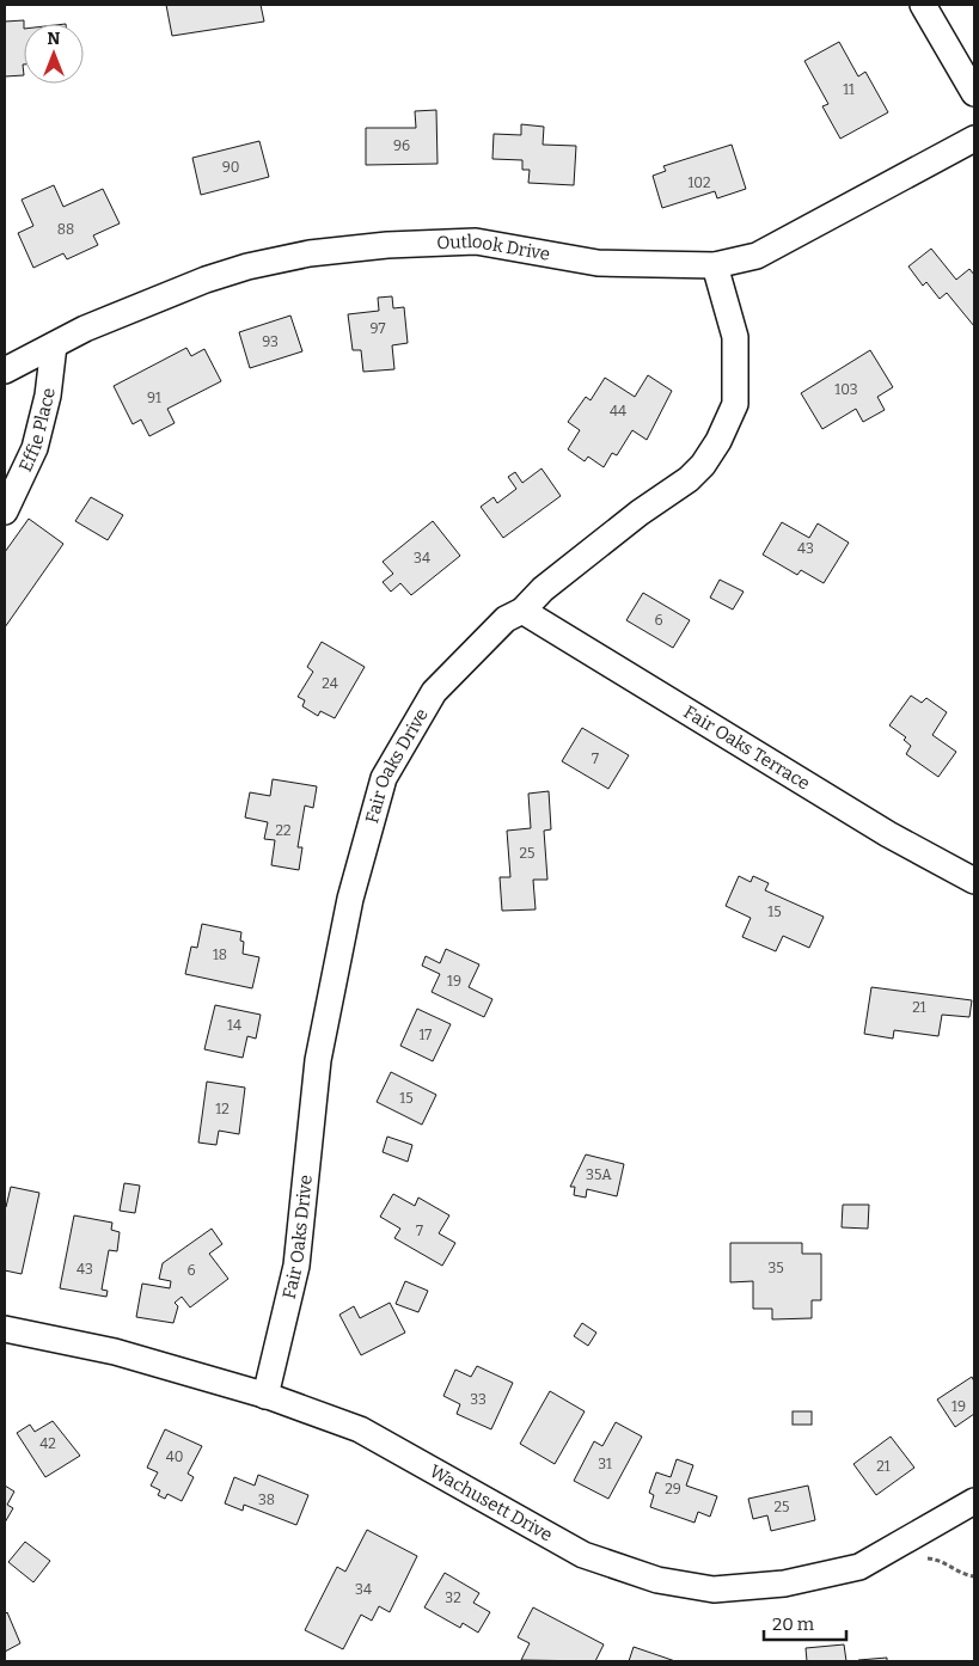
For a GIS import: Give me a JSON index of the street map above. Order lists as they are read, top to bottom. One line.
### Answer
{"streets":{"street":["Outlook Drive","Effie Place","Fair Oaks Terrace","Fair Oaks Drive","Wachusett Drive"]},"crossings":[["Outlook Drive","Effie Place"],["Outlook Drive","Fair Oaks Drive"],["Fair Oaks Terrace","Fair Oaks Drive"],["Fair Oaks Drive","Wachusett Drive"]],"house_numbers":["11","96","90","102","88","97","93","103","91","44","43","34","6","24","7","22","25","15","18","19","21","14","17","15","12","35A","7","35","43","6","33","19","42","40","31","21","29","38","25","34","32"],"scale_bar":"20 m","north":"top"}
